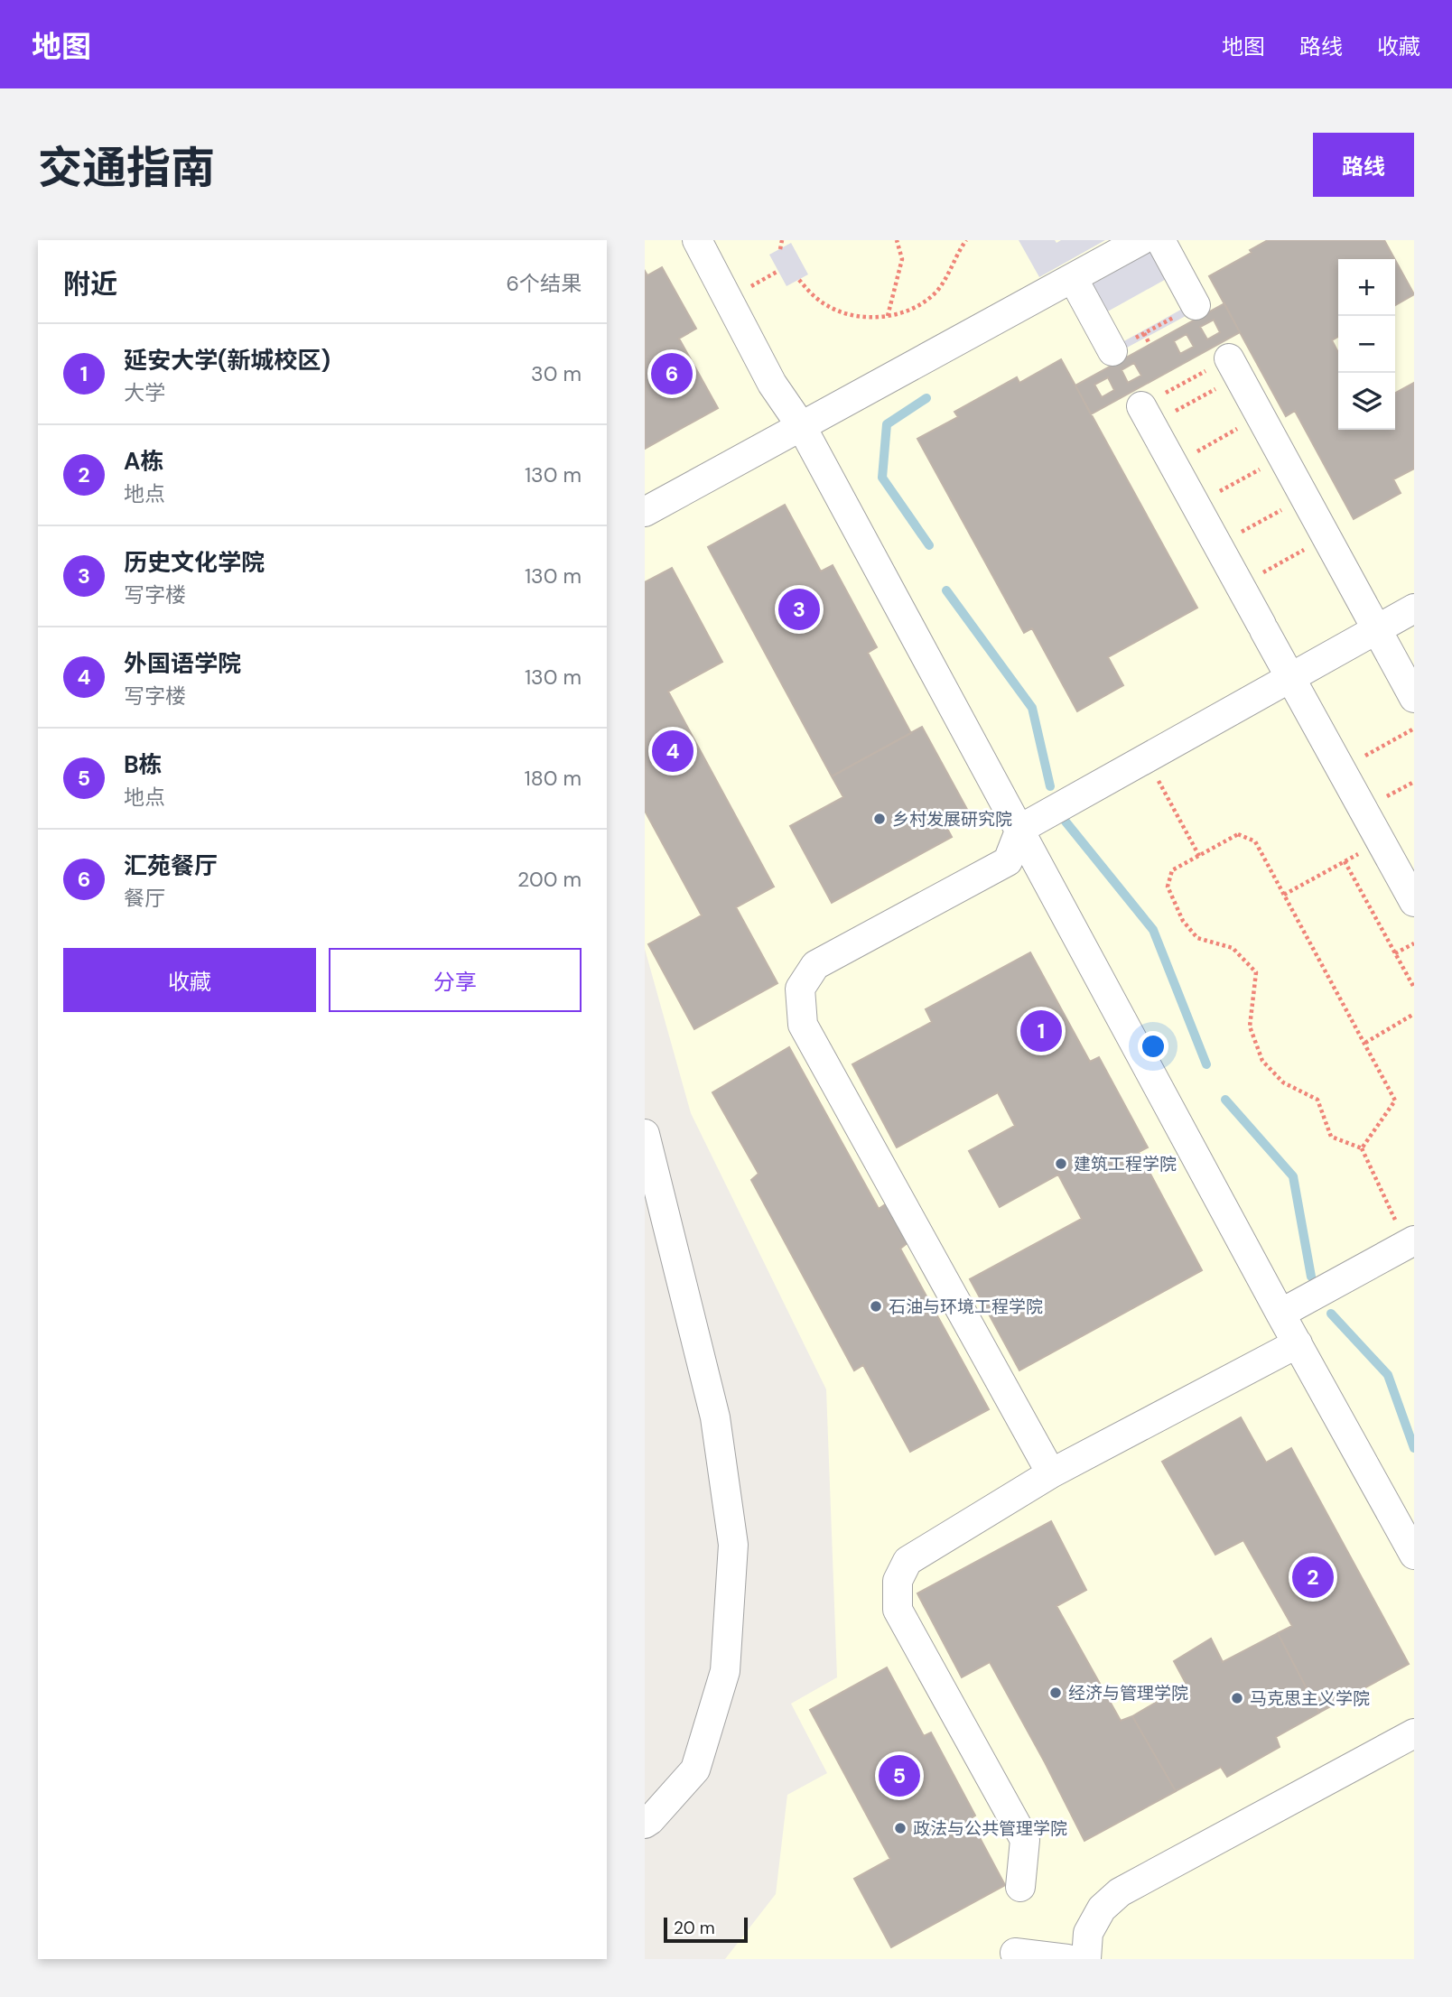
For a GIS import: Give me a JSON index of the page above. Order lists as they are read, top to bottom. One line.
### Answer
{"places":["乡村发展研究院","建筑工程学院","石油与环境工程学院","经济与管理学院","马克思主义学院","政法与公共管理学院"],"scale_bar":"20 m","page":{"header":"地图","nav":["地图","路线","收藏"],"title":"交通指南","buttons":["路线",["收藏","分享"]],"heading":["附近","6个结果"],"map_buttons":["+","−"],"list":[{"mark":"1","name":"延安大学(新城校区)","note":"大学","value":"30 m"},{"mark":"2","name":"A栋","note":"地点","value":"130 m"},{"mark":"3","name":"历史文化学院","note":"写字楼","value":"130 m"},{"mark":"4","name":"外国语学院","note":"写字楼","value":"130 m"},{"mark":"5","name":"B栋","note":"地点","value":"180 m"},{"mark":"6","name":"汇苑餐厅","note":"餐厅","value":"200 m"}],"pins":["6","3","4","1","2","5"],"scale":"20 m"}}
